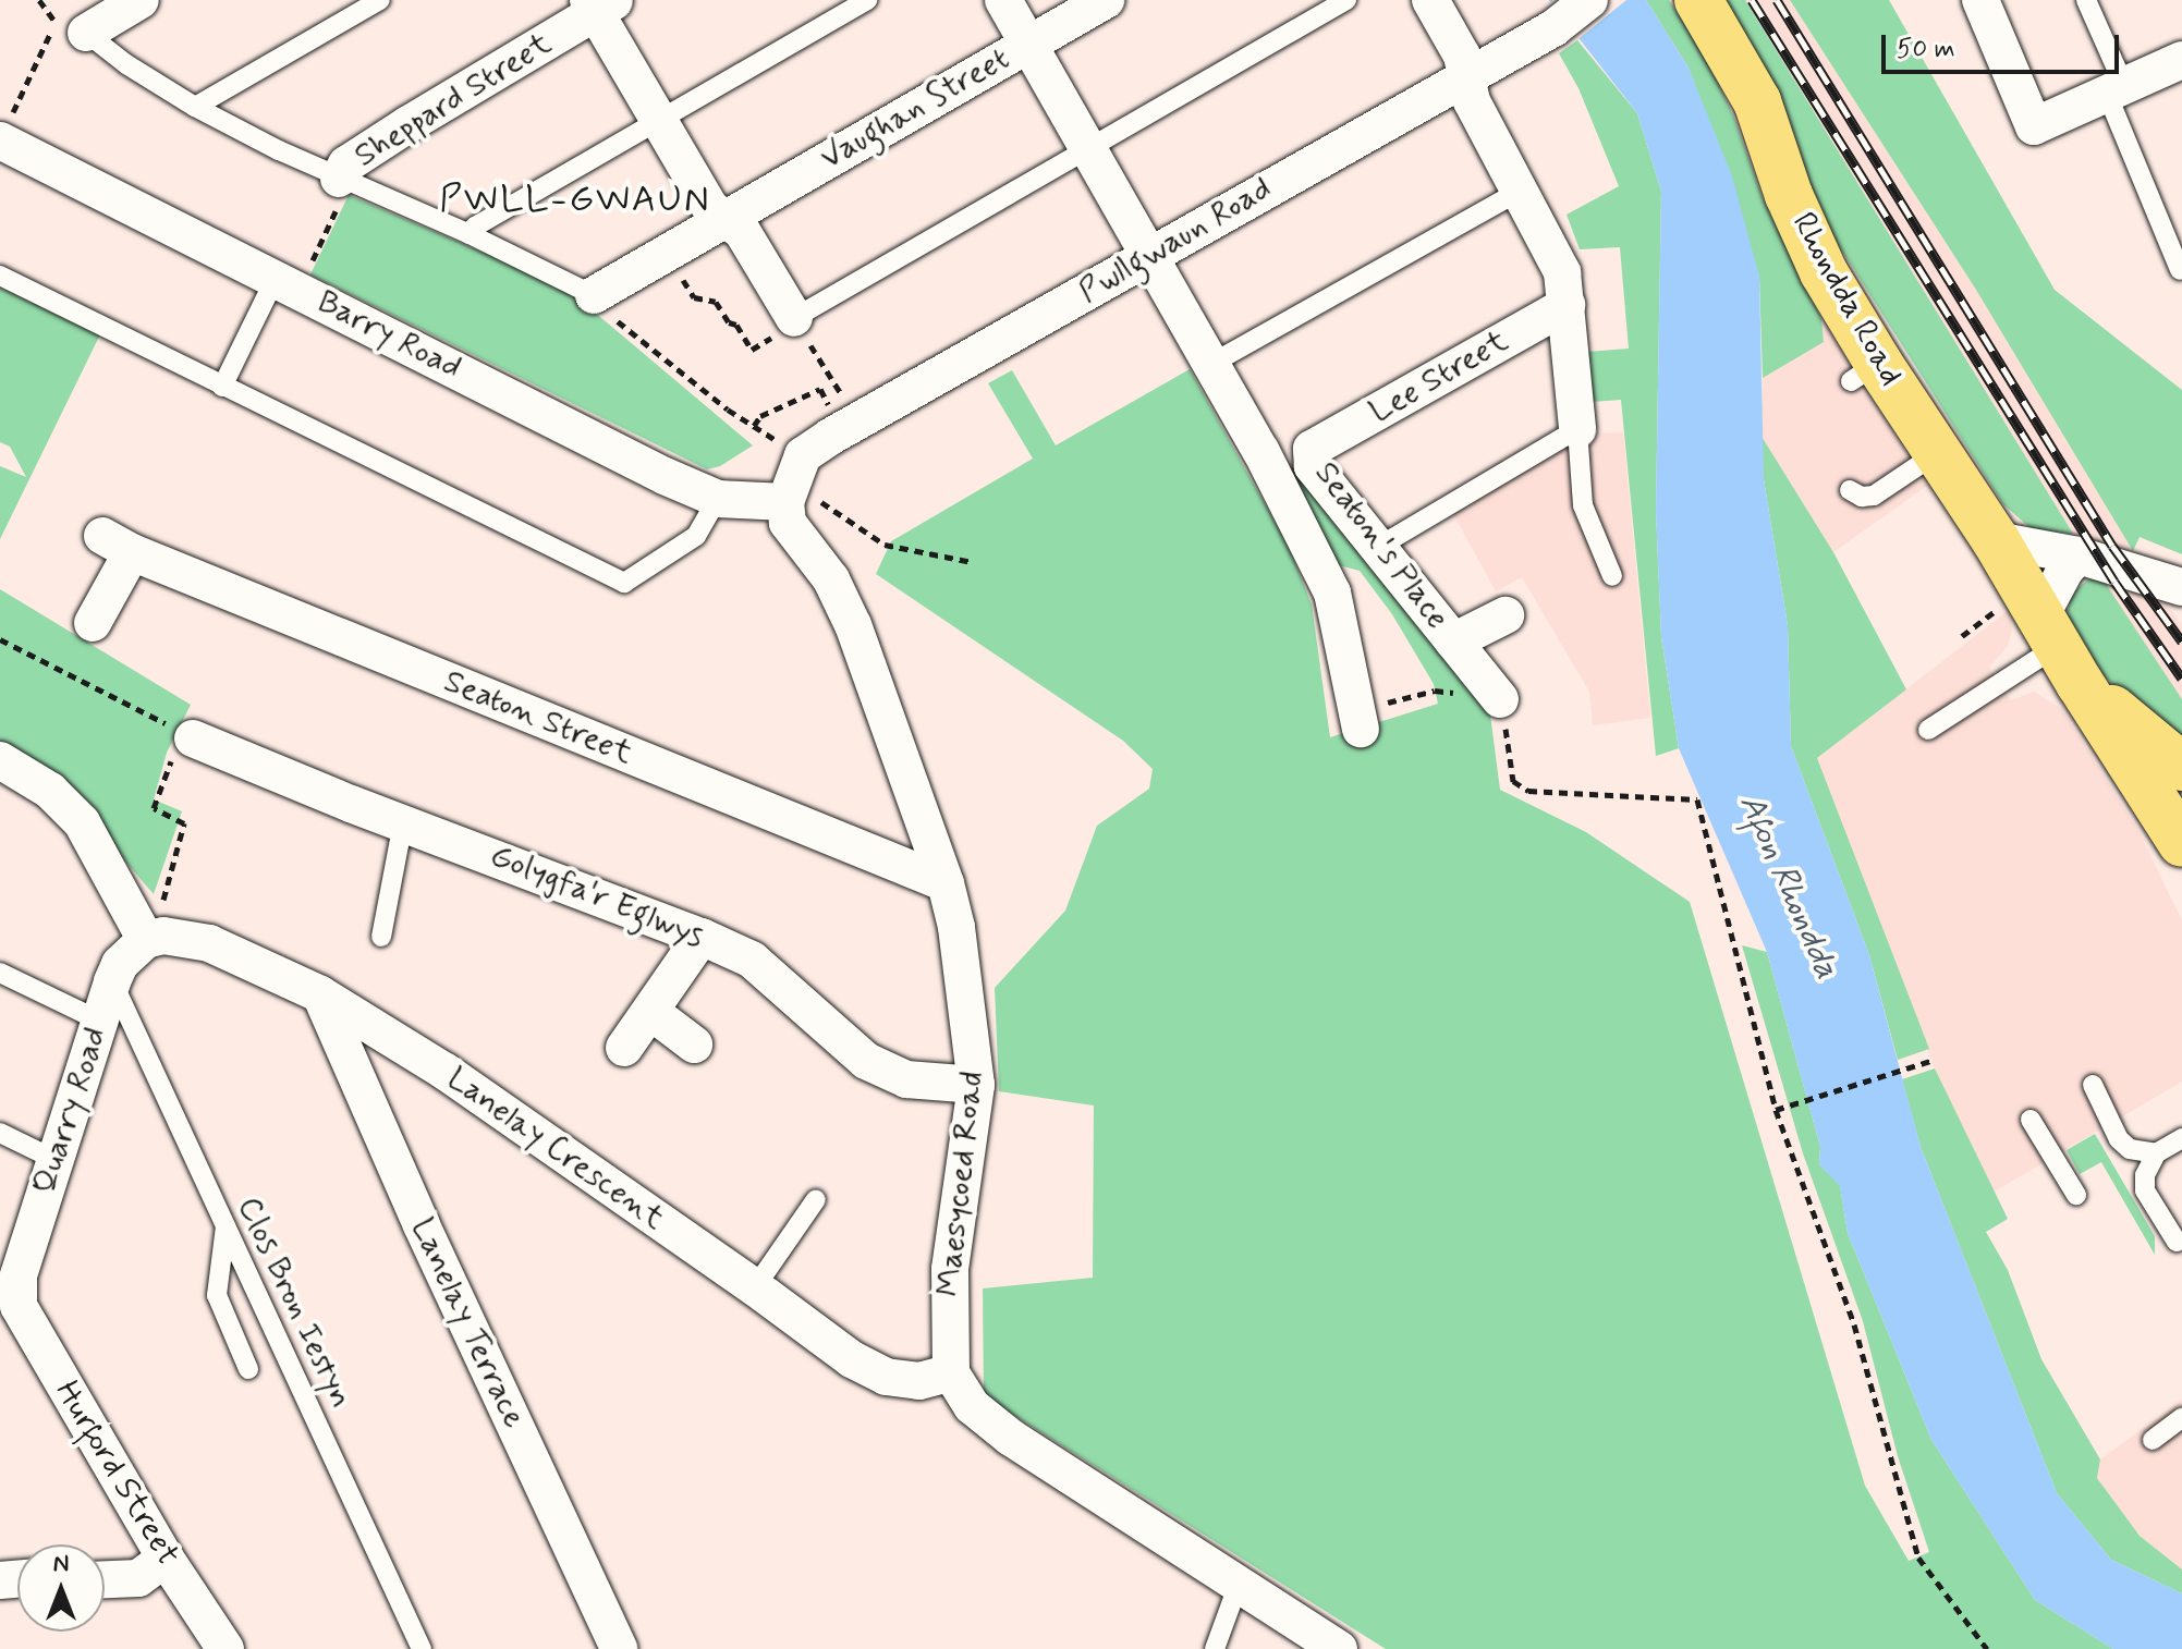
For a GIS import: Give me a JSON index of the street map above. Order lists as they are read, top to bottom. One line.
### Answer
{"streets":{"main road":["Rhondda Road"],"street":["Sheppard Street","Vaughan Street","Pwllgwaun Road","Barry Road","Lee Street","Seaton's Place","Seaton Street","Golygfa'r Eglwys","Quarry Road","Lanelay Crescent","Maesycoed Road","Lanelay Terrace","Hurford Street"],"lane":["Clos Bron Iestyn"]},"crossings":[["Pwllgwaun Road","Barry Road"],["Pwllgwaun Road","Maesycoed Road"],["Barry Road","Maesycoed Road"],["Lee Street","Seaton's Place"],["Seaton Street","Maesycoed Road"],["Golygfa'r Eglwys","Maesycoed Road"],["Quarry Road","Lanelay Crescent"],["Quarry Road","Clos Bron Iestyn"],["Quarry Road","Hurford Street"],["Lanelay Crescent","Maesycoed Road"],["Lanelay Crescent","Lanelay Terrace"]],"districts":["PWLL-GWAUN"],"water":["Afon Rhondda"],"scale_bar":"50 m","north":"top"}
